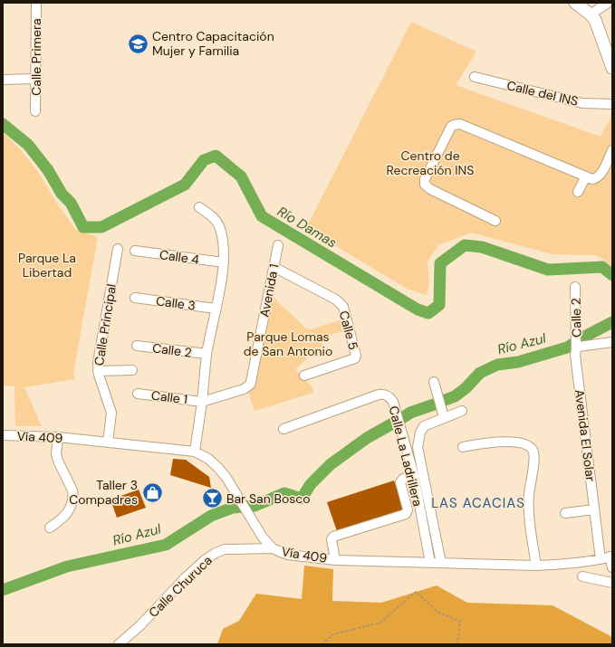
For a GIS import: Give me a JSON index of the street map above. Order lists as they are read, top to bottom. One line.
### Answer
{"streets":{"street":["Calle Primera","Calle del INS","Calle 4","Avenida 1","Calle 3","Calle 2","Calle Principal","Calle 5","Calle 1","Avenida El Solar","Vía 409","Calle La Ladrillera","Calle Churuca"]},"crossings":[["Avenida 1","Calle 5"],["Avenida 1","Calle 1"],["Calle 2","Avenida El Solar"],["Calle Principal","Vía 409"],["Avenida El Solar","Vía 409"],["Vía 409","Calle La Ladrillera"],["Vía 409","Calle Churuca"]],"districts":["LAS ACACIAS"],"water":["Río Damas","Río Azul"],"parks":["Centro de Recreación INS","Parque La Libertad","Parque Lomas de San Antonio"],"places":{"school or university":["Centro Capacitación Mujer y Familia"],"shop":["Taller 3 Compadres"],"bar":["Bar San Bosco"]}}
